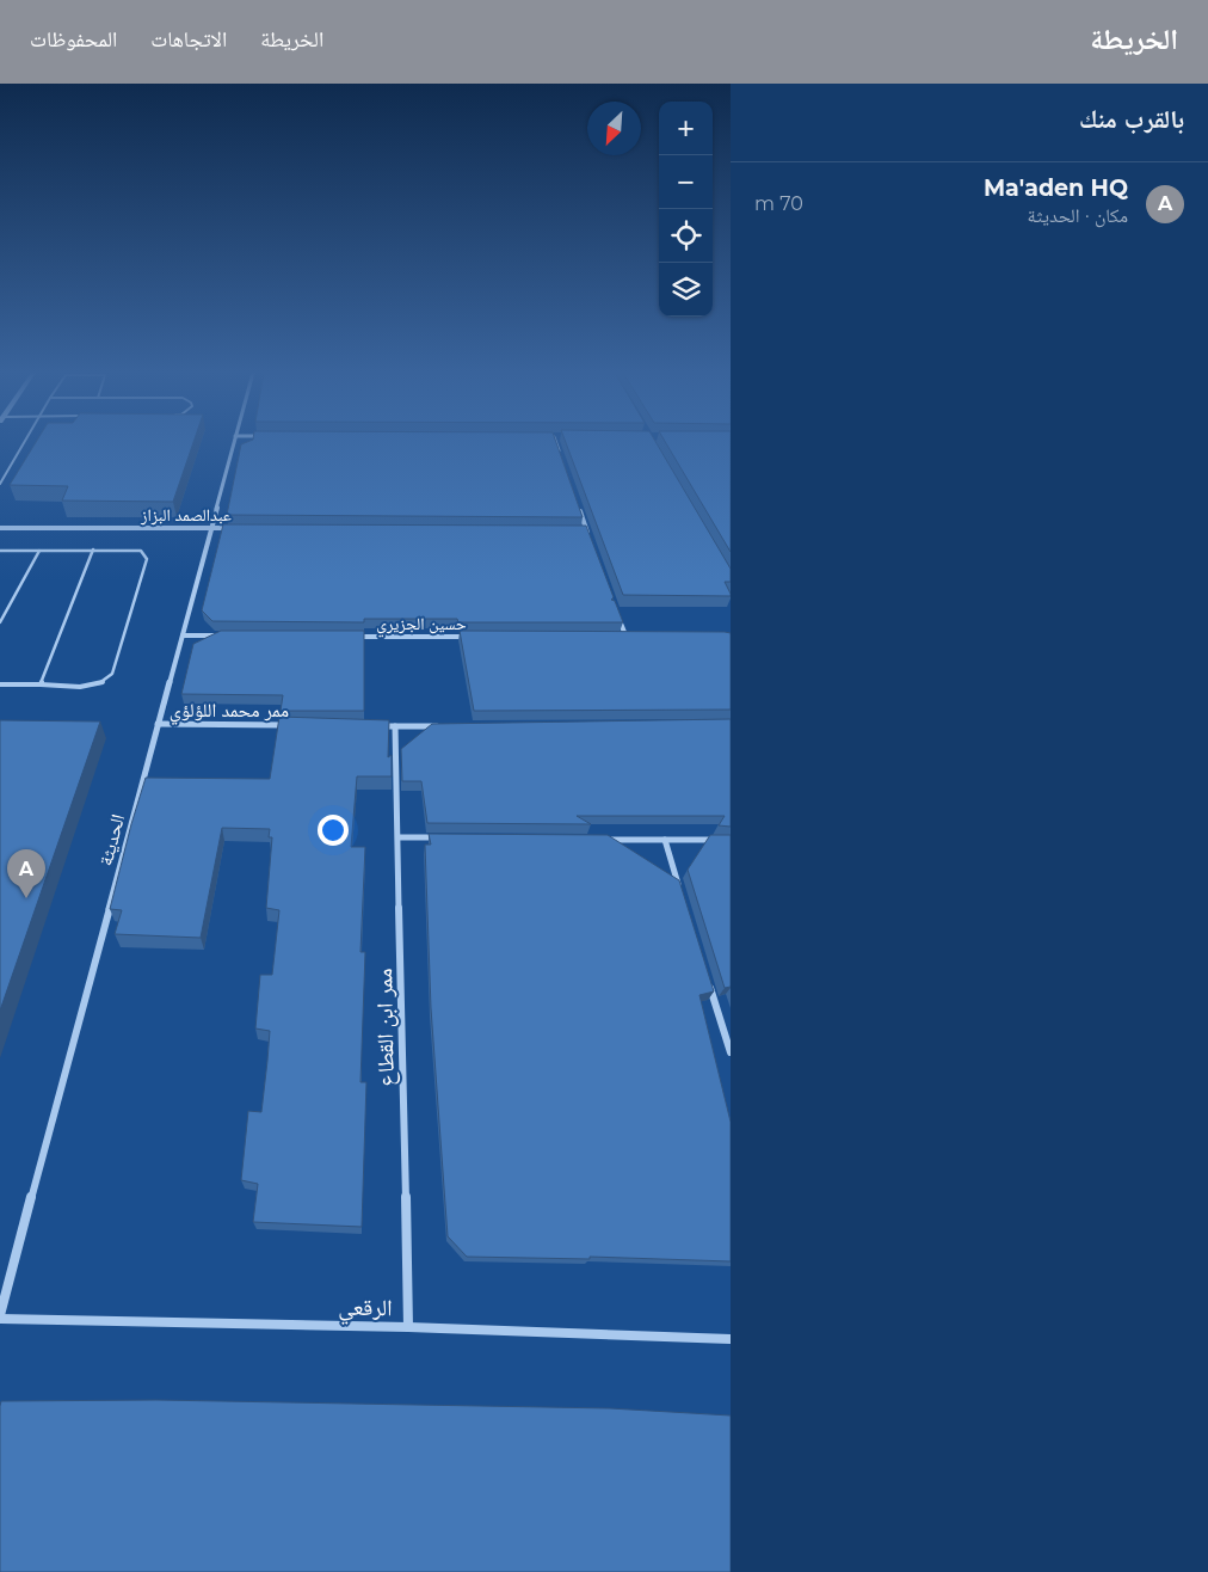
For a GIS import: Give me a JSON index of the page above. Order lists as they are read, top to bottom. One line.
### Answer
{"streets":{"street":["عبدالصمد البزاز","حسين الجزيري","ممر محمد اللؤلؤي","الحديثة","ممر ابن القطاع","الرقعي"]},"crossings":[["عبدالصمد البزاز","الحديثة"],["ممر محمد اللؤلؤي","الحديثة"],["الحديثة","الرقعي"],["ممر ابن القطاع","الرقعي"]],"north":"bottom left","page":{"header":"الخريطة","nav":["الخريطة","الاتجاهات","المحفوظات"],"heading":"بالقرب منك","map_buttons":["+","−"],"list":[{"mark":"A","name":"Ma'aden HQ","note":"مكان · الحديثة","value":"70 m"}],"pins":"A"}}
